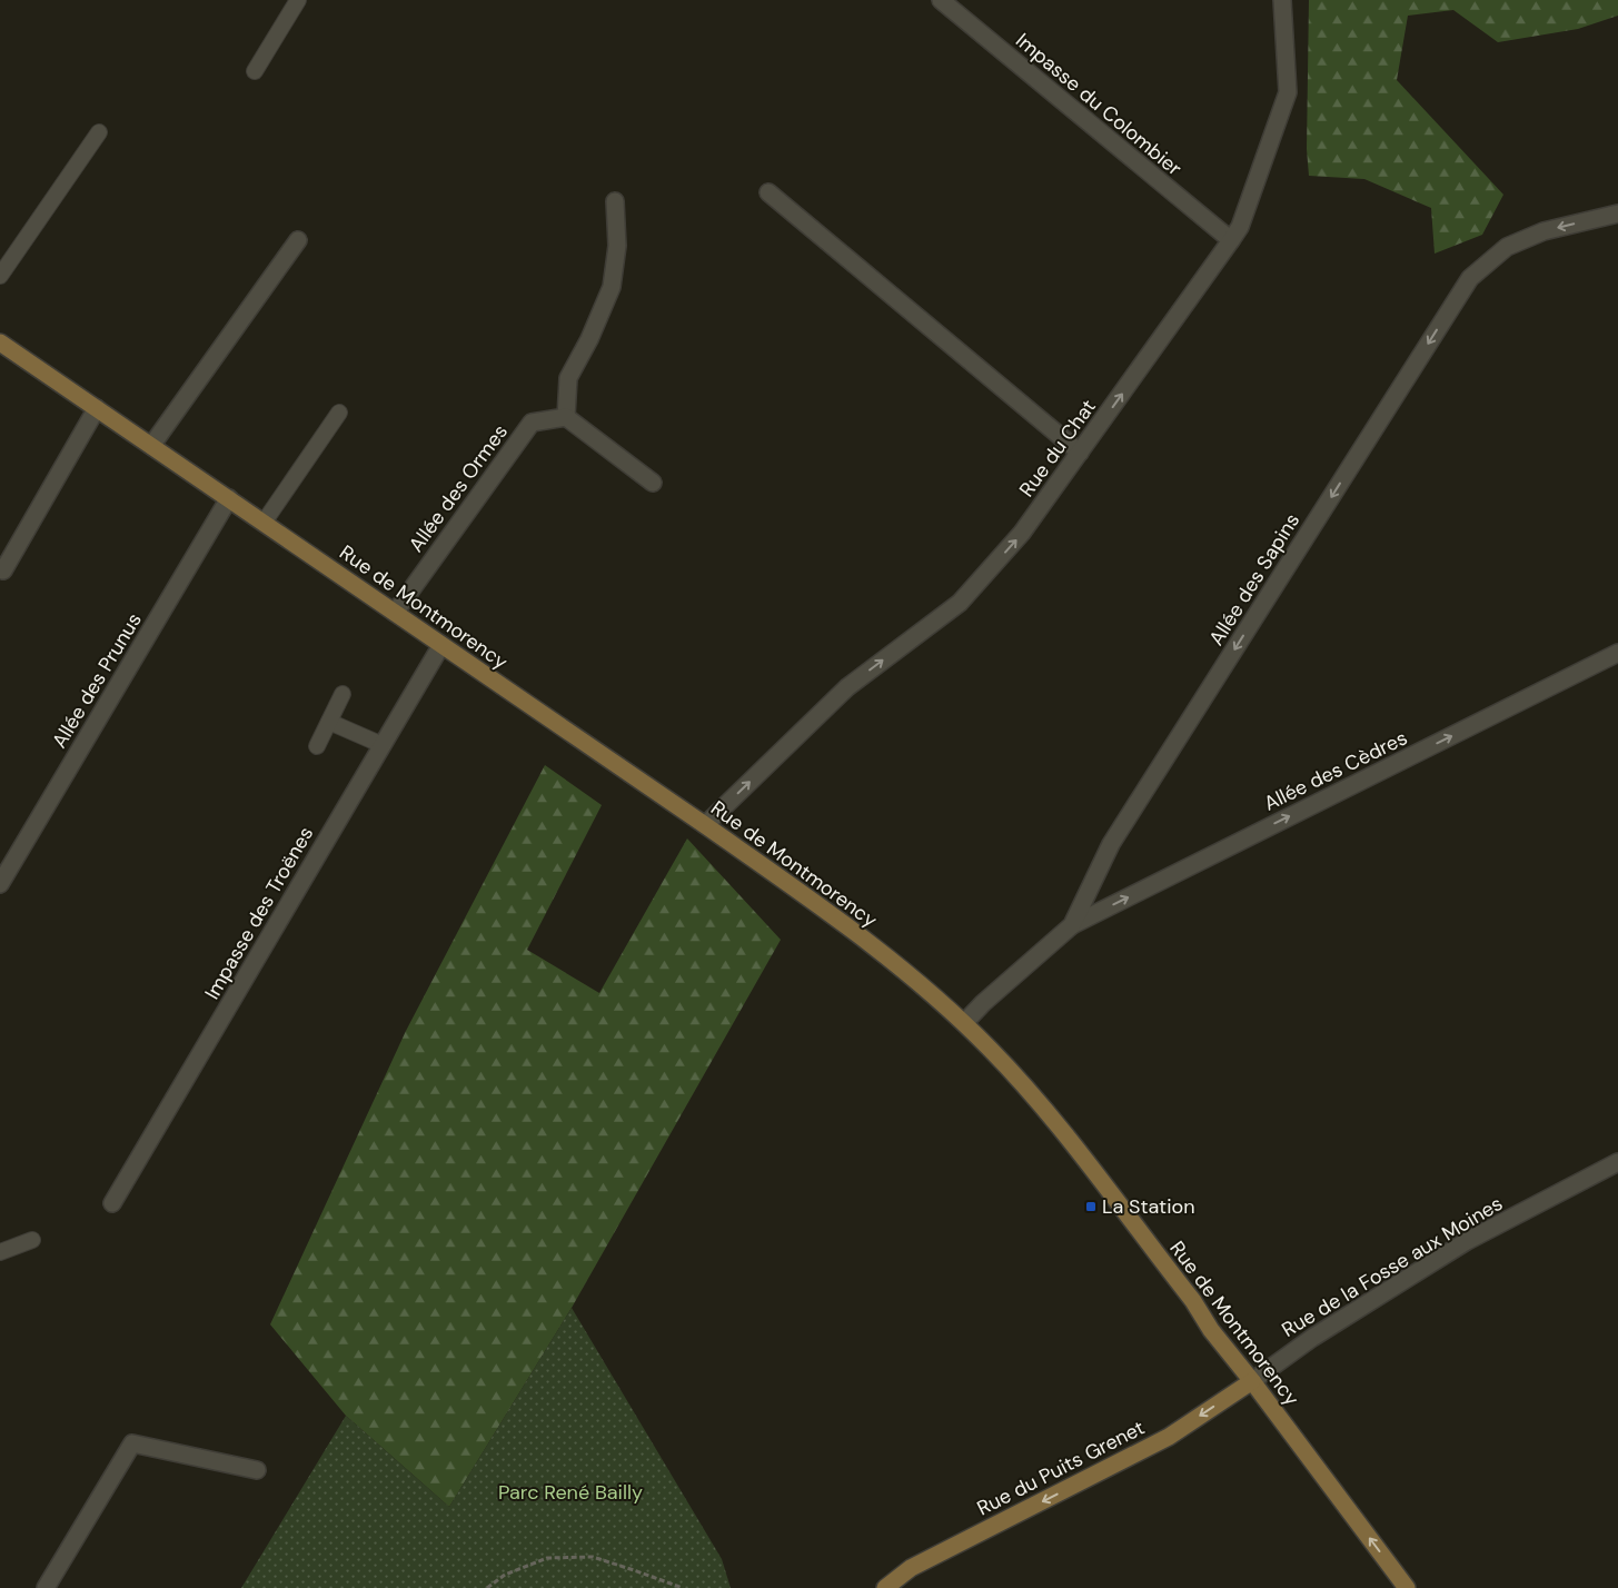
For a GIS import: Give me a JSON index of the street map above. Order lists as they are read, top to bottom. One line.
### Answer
{"streets":{"street":["Impasse du Colombier","Rue du Chat","Allée des Ormes","Allée des Sapins","Rue de Montmorency","Allée des Prunus","Allée des Cèdres","Impasse des Troënes","Rue de la Fosse aux Moines","Rue du Puits Grenet"]},"crossings":[["Impasse du Colombier","Rue du Chat"],["Rue du Chat","Rue de Montmorency"],["Allée des Ormes","Rue de Montmorency"],["Allée des Sapins","Rue de Montmorency"],["Allée des Sapins","Allée des Cèdres"],["Rue de Montmorency","Allée des Prunus"],["Rue de Montmorency","Impasse des Troënes"],["Rue de Montmorency","Rue de la Fosse aux Moines"],["Rue de Montmorency","Rue du Puits Grenet"],["Rue de la Fosse aux Moines","Rue du Puits Grenet"]],"one_way":["Rue du Chat","Allée des Sapins","Allée des Cèdres","Rue du Puits Grenet"],"parks":["Parc René Bailly"],"places":{"transit":["La Station"]}}
